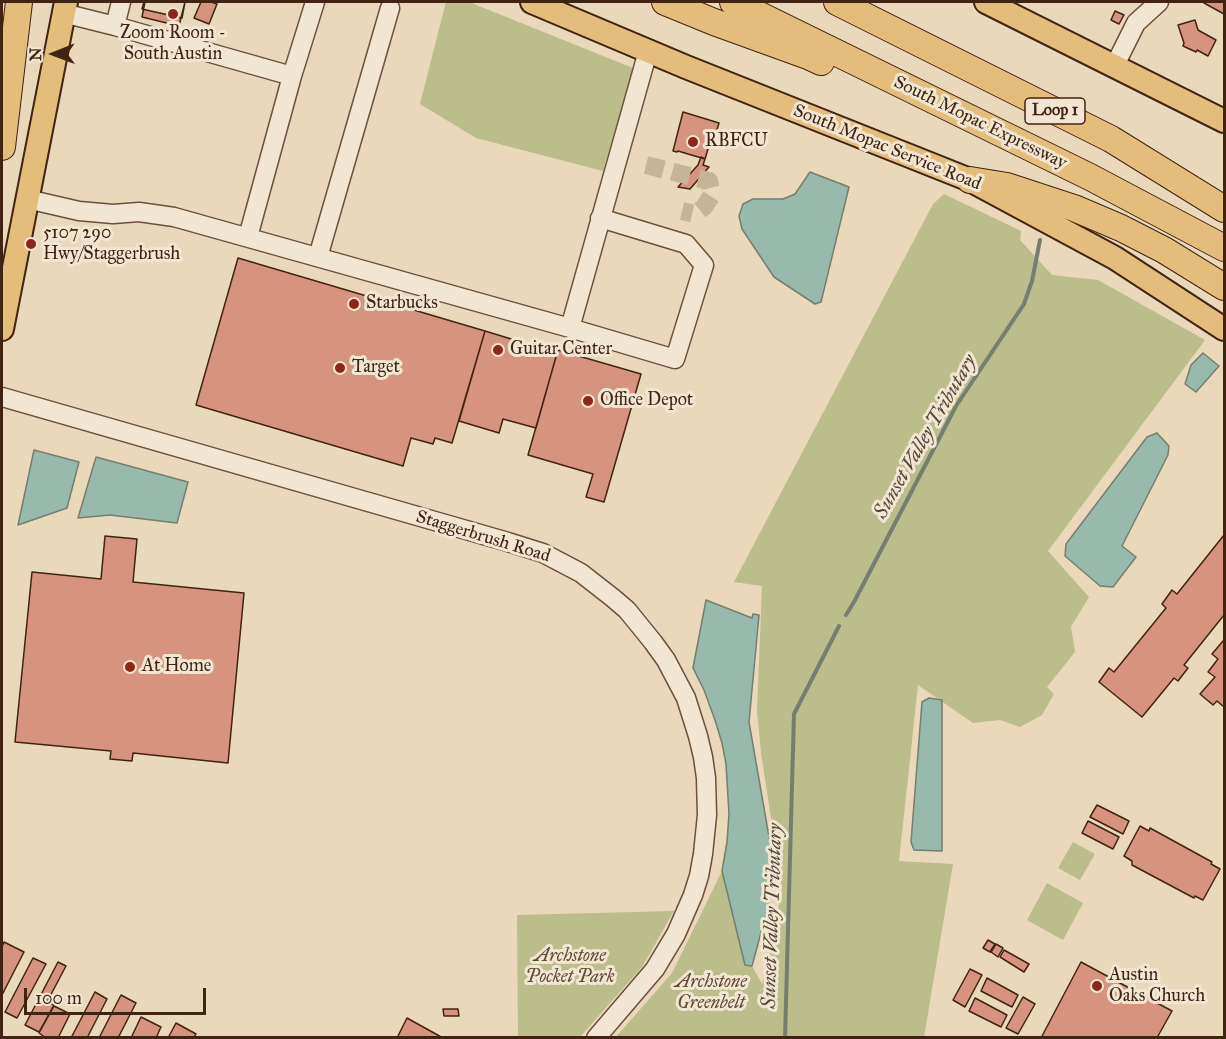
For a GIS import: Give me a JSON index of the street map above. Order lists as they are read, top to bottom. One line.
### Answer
{"streets":{"highway":["Loop 1","South Mopac Expressway"],"main road":["South Mopac Service Road"],"street":["Staggerbrush Road"]},"water":["Sunset Valley Tributary"],"parks":["Archstone Pocket Park","Archstone Greenbelt"],"places":["Zoom Room - South Austin","RBFCU","5107 290 Hwy/Staggerbrush","Starbucks","Guitar Center","Target","Office Depot","At Home","Austin Oaks Church"],"scale_bar":"100 m","north":"left"}
